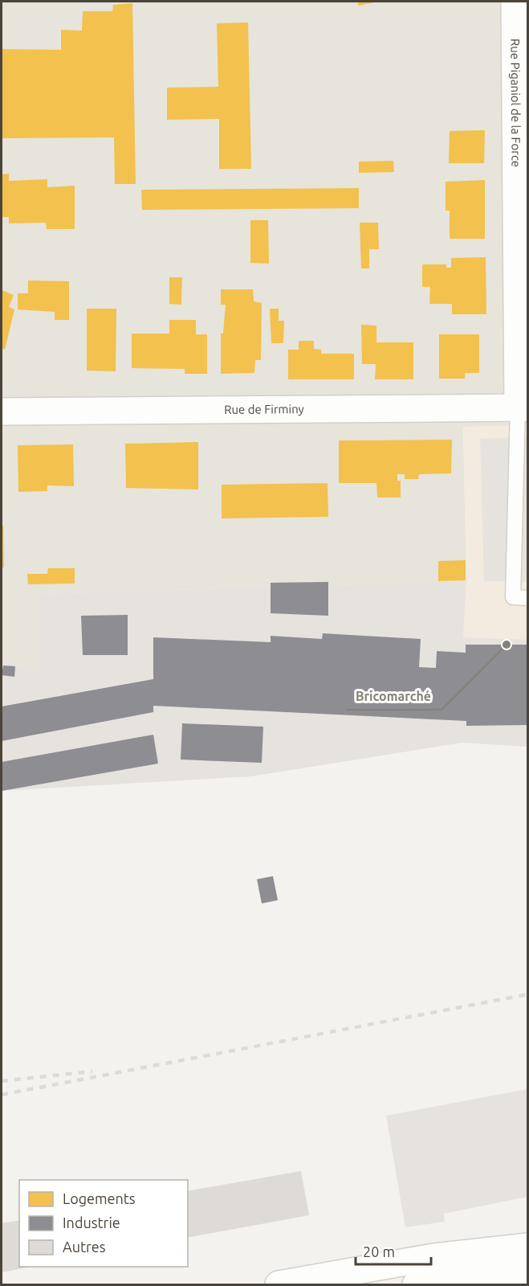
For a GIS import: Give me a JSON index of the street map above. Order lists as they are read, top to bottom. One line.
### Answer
{"streets":{"street":["Rue Piganiol de la Force","Rue de Firminy"]},"crossings":[["Rue Piganiol de la Force","Rue de Firminy"]],"places":["Bricomarché"],"legend":["Logements","Industrie","Autres"],"scale_bar":"20 m"}
